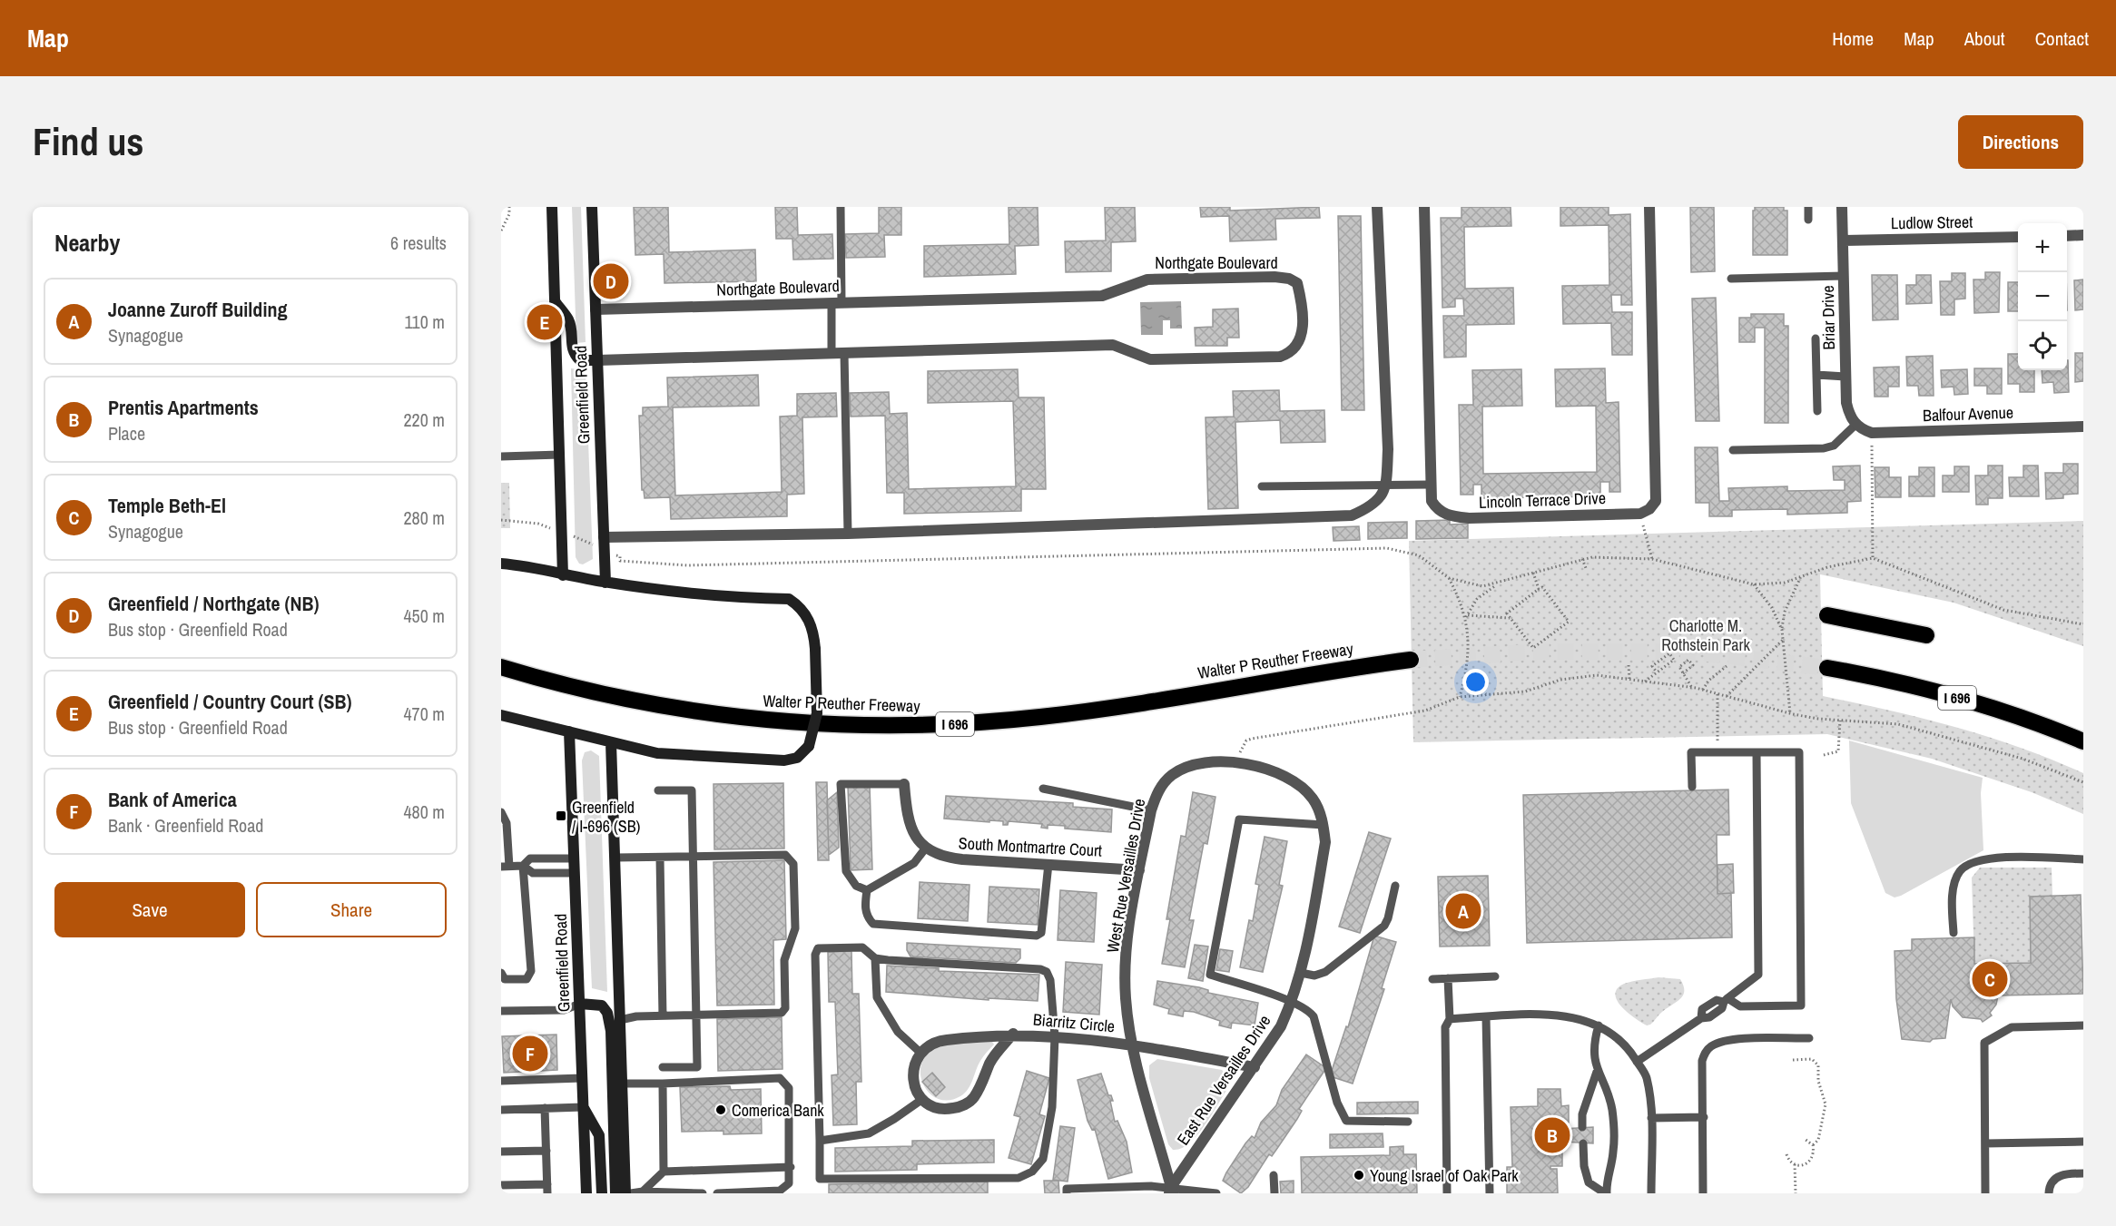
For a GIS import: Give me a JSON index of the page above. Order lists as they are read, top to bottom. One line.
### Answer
{"streets":{"highway":["Walter P Reuther Freeway","I 696"],"main road":["Greenfield Road"],"street":["Ludlow Street","Northgate Boulevard","Briar Drive","Balfour Avenue","Lincoln Terrace Drive","South Montmartre Court","West Rue Versailles Drive","Biarritz Circle","East Rue Versailles Drive"]},"crossings":[["Ludlow Street","Briar Drive"],["Northgate Boulevard","Greenfield Road"],["Briar Drive","Balfour Avenue"],["South Montmartre Court","West Rue Versailles Drive"],["West Rue Versailles Drive","Biarritz Circle"],["West Rue Versailles Drive","East Rue Versailles Drive"],["Biarritz Circle","East Rue Versailles Drive"]],"parks":["Charlotte M. Rothstein Park"],"places":{"transit":["Greenfield / I-696 (SB)"],"other":["Comerica Bank","Young Israel of Oak Park"]},"page":{"header":"Map","nav":["Home","Map","About","Contact"],"buttons":["Directions",["Save","Share"]],"title":"Find us","heading":["Nearby","6 results"],"map_buttons":["+","−"],"pins":["D","E","A","C","F","B"],"list":[{"mark":"A","name":"Joanne Zuroff Building","note":"Synagogue","value":"110 m"},{"mark":"B","name":"Prentis Apartments","note":"Place","value":"220 m"},{"mark":"C","name":"Temple Beth-El","note":"Synagogue","value":"280 m"},{"mark":"D","name":"Greenfield / Northgate (NB)","note":"Bus stop · Greenfield Road","value":"450 m"},{"mark":"E","name":"Greenfield / Country Court (SB)","note":"Bus stop · Greenfield Road","value":"470 m"},{"mark":"F","name":"Bank of America","note":"Bank · Greenfield Road","value":"480 m"}]}}
